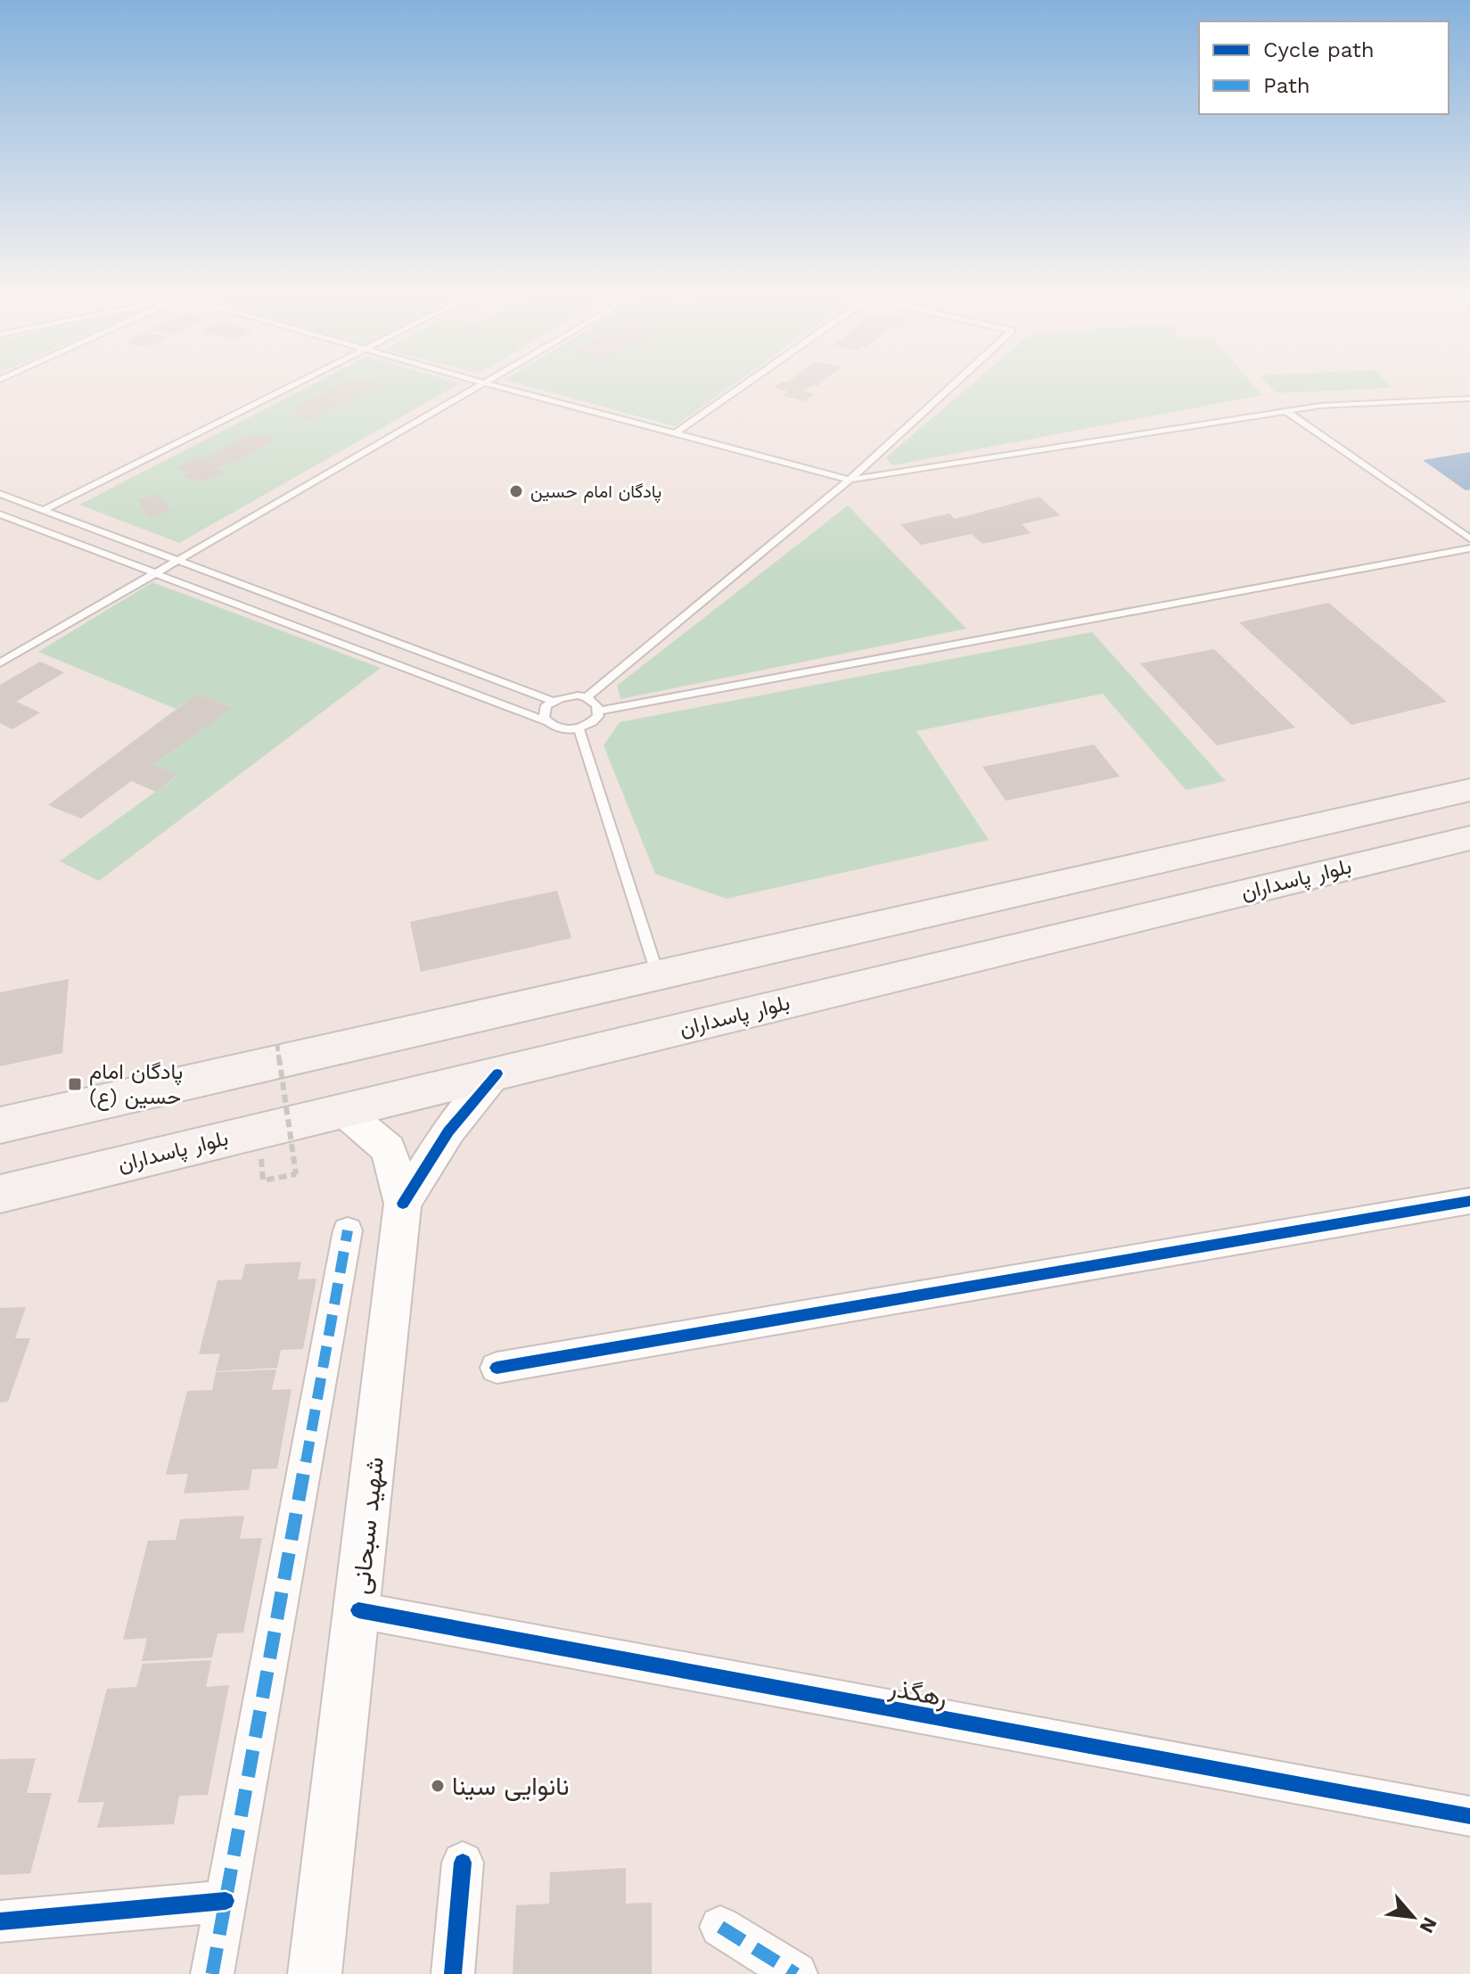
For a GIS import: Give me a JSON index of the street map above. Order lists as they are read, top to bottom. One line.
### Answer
{"streets":{"main road":["بلوار پاسداران"],"street":["شهید سبحانی","رهگذر"]},"crossings":[["شهید سبحانی","رهگذر"]],"places":{"other":["پادگان امام حسین","نانوایی سینا"],"transit":["پادگان امام حسین (ع)"]},"legend":["Cycle path","Path"],"north":"bottom right"}
